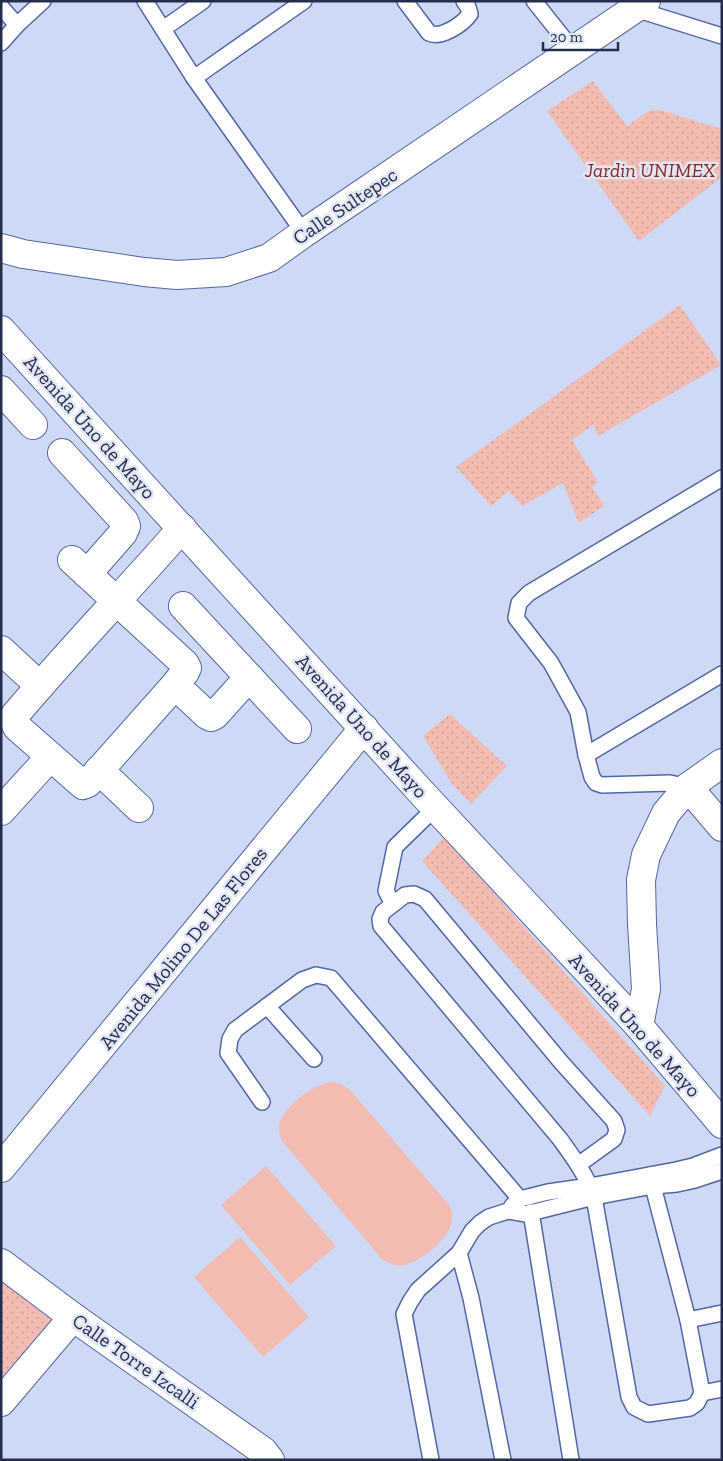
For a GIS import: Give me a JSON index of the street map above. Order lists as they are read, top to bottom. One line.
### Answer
{"streets":{"street":["Calle Sultepec","Avenida Uno de Mayo","Avenida Molino De Las Flores","Calle Torre Izcalli"]},"crossings":[["Avenida Uno de Mayo","Avenida Molino De Las Flores"]],"parks":["Jardin UNIMEX"],"scale_bar":"20 m"}
